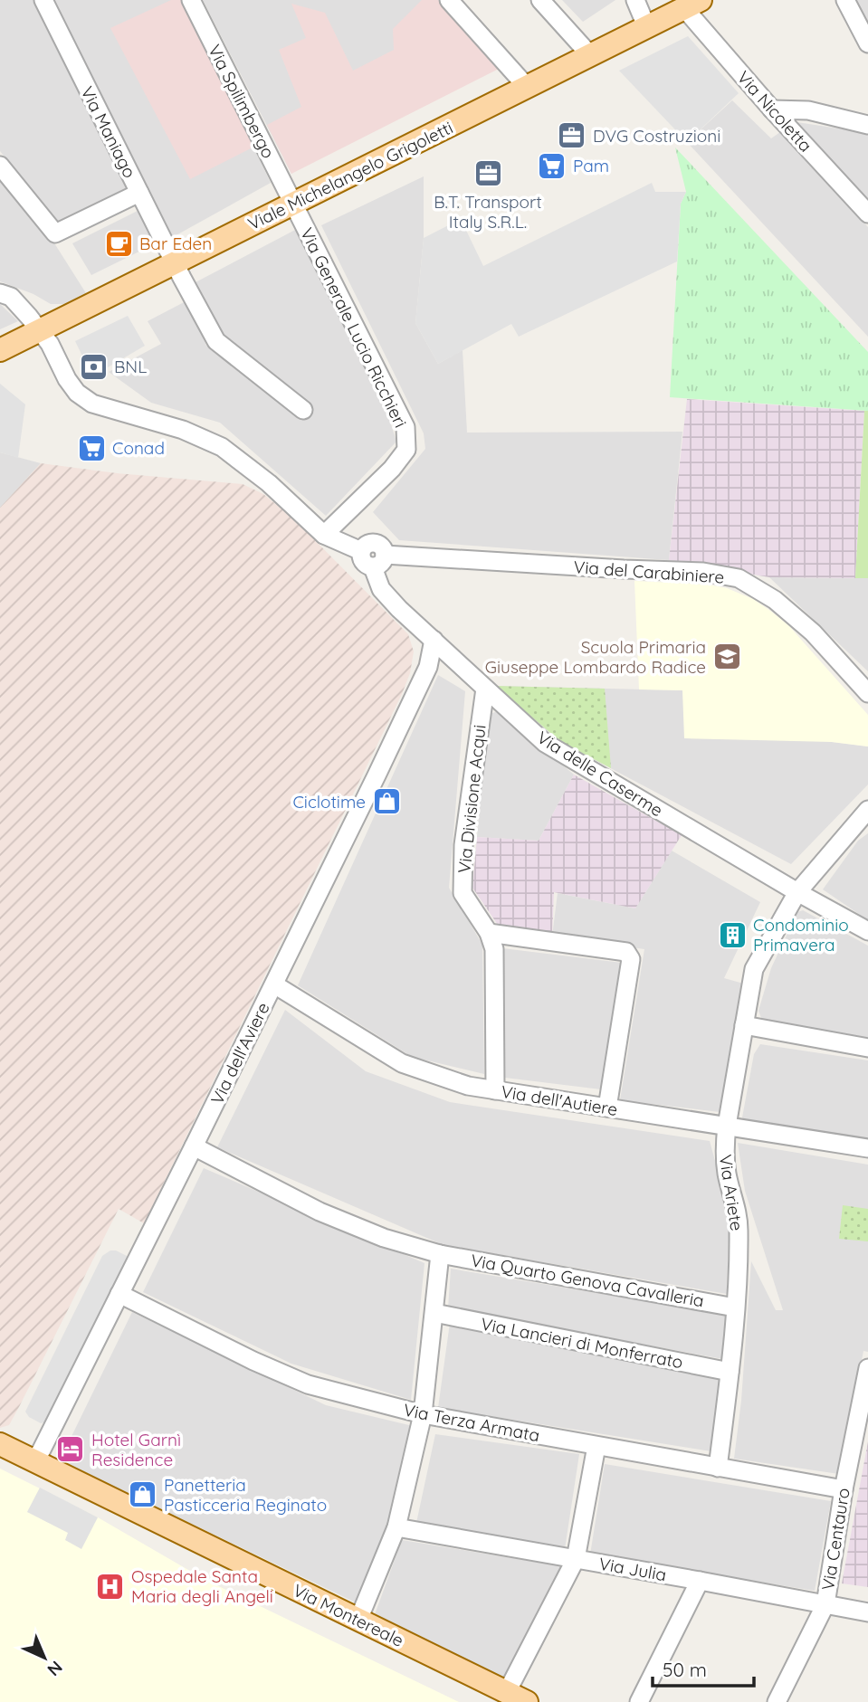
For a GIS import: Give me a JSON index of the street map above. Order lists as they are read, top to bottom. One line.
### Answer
{"streets":{"main road":["Viale Michelangelo Grigoletti","Via Montereale"],"street":["Via Spilimbergo","Via Nicoletta","Via Maniago","Via Generale Lucio Ricchieri","Via del Carabiniere","Via delle Caserme","Via Divisione Acqui","Via dell'Aviere","Via dell'Autiere","Via Ariete","Via Quarto Genova Cavalleria","Via Lancieri di Monferrato","Via Terza Armata","Via Centauro","Via Julia"]},"crossings":[["Via Spilimbergo","Viale Michelangelo Grigoletti"],["Via Spilimbergo","Via Generale Lucio Ricchieri"],["Via Nicoletta","Viale Michelangelo Grigoletti"],["Via Maniago","Viale Michelangelo Grigoletti"],["Viale Michelangelo Grigoletti","Via Generale Lucio Ricchieri"],["Via del Carabiniere","Via delle Caserme"],["Via delle Caserme","Via Divisione Acqui"],["Via delle Caserme","Via dell'Aviere"],["Via delle Caserme","Via Ariete"],["Via Divisione Acqui","Via dell'Autiere"],["Via dell'Aviere","Via dell'Autiere"],["Via dell'Aviere","Via Quarto Genova Cavalleria"],["Via dell'Aviere","Via Terza Armata"],["Via dell'Aviere","Via Montereale"],["Via dell'Autiere","Via Ariete"],["Via Ariete","Via Quarto Genova Cavalleria"],["Via Ariete","Via Lancieri di Monferrato"],["Via Ariete","Via Terza Armata"],["Via Terza Armata","Via Centauro"],["Via Centauro","Via Julia"]],"places":{"office":["DVG Costruzioni","B.T. Transport Italy S.R.L."],"supermarket":["Pam","Conad"],"cafe":["Bar Eden"],"bank":["BNL"],"school or university":["Scuola Primaria Giuseppe Lombardo Radice"],"shop":["Ciclotime","Panetteria Pasticceria Reginato"],"building":["Condominio Primavera"],"hotel":["Hotel Garnì Residence"],"hospital":["Ospedale Santa Maria degli Angeli"]},"scale_bar":"50 m","north":"bottom right"}
